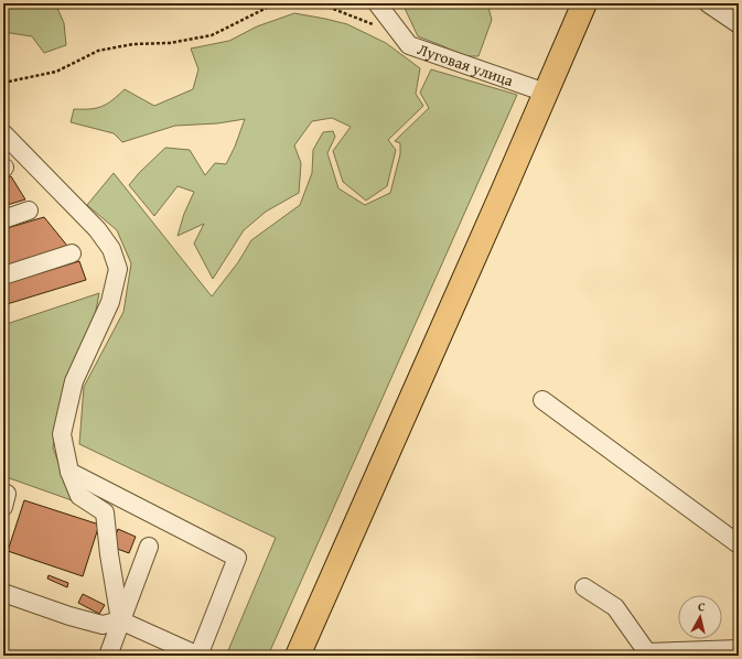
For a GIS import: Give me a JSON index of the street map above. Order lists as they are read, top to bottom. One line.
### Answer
{"streets":{"street":["Луговая улица"]},"north":"top"}
